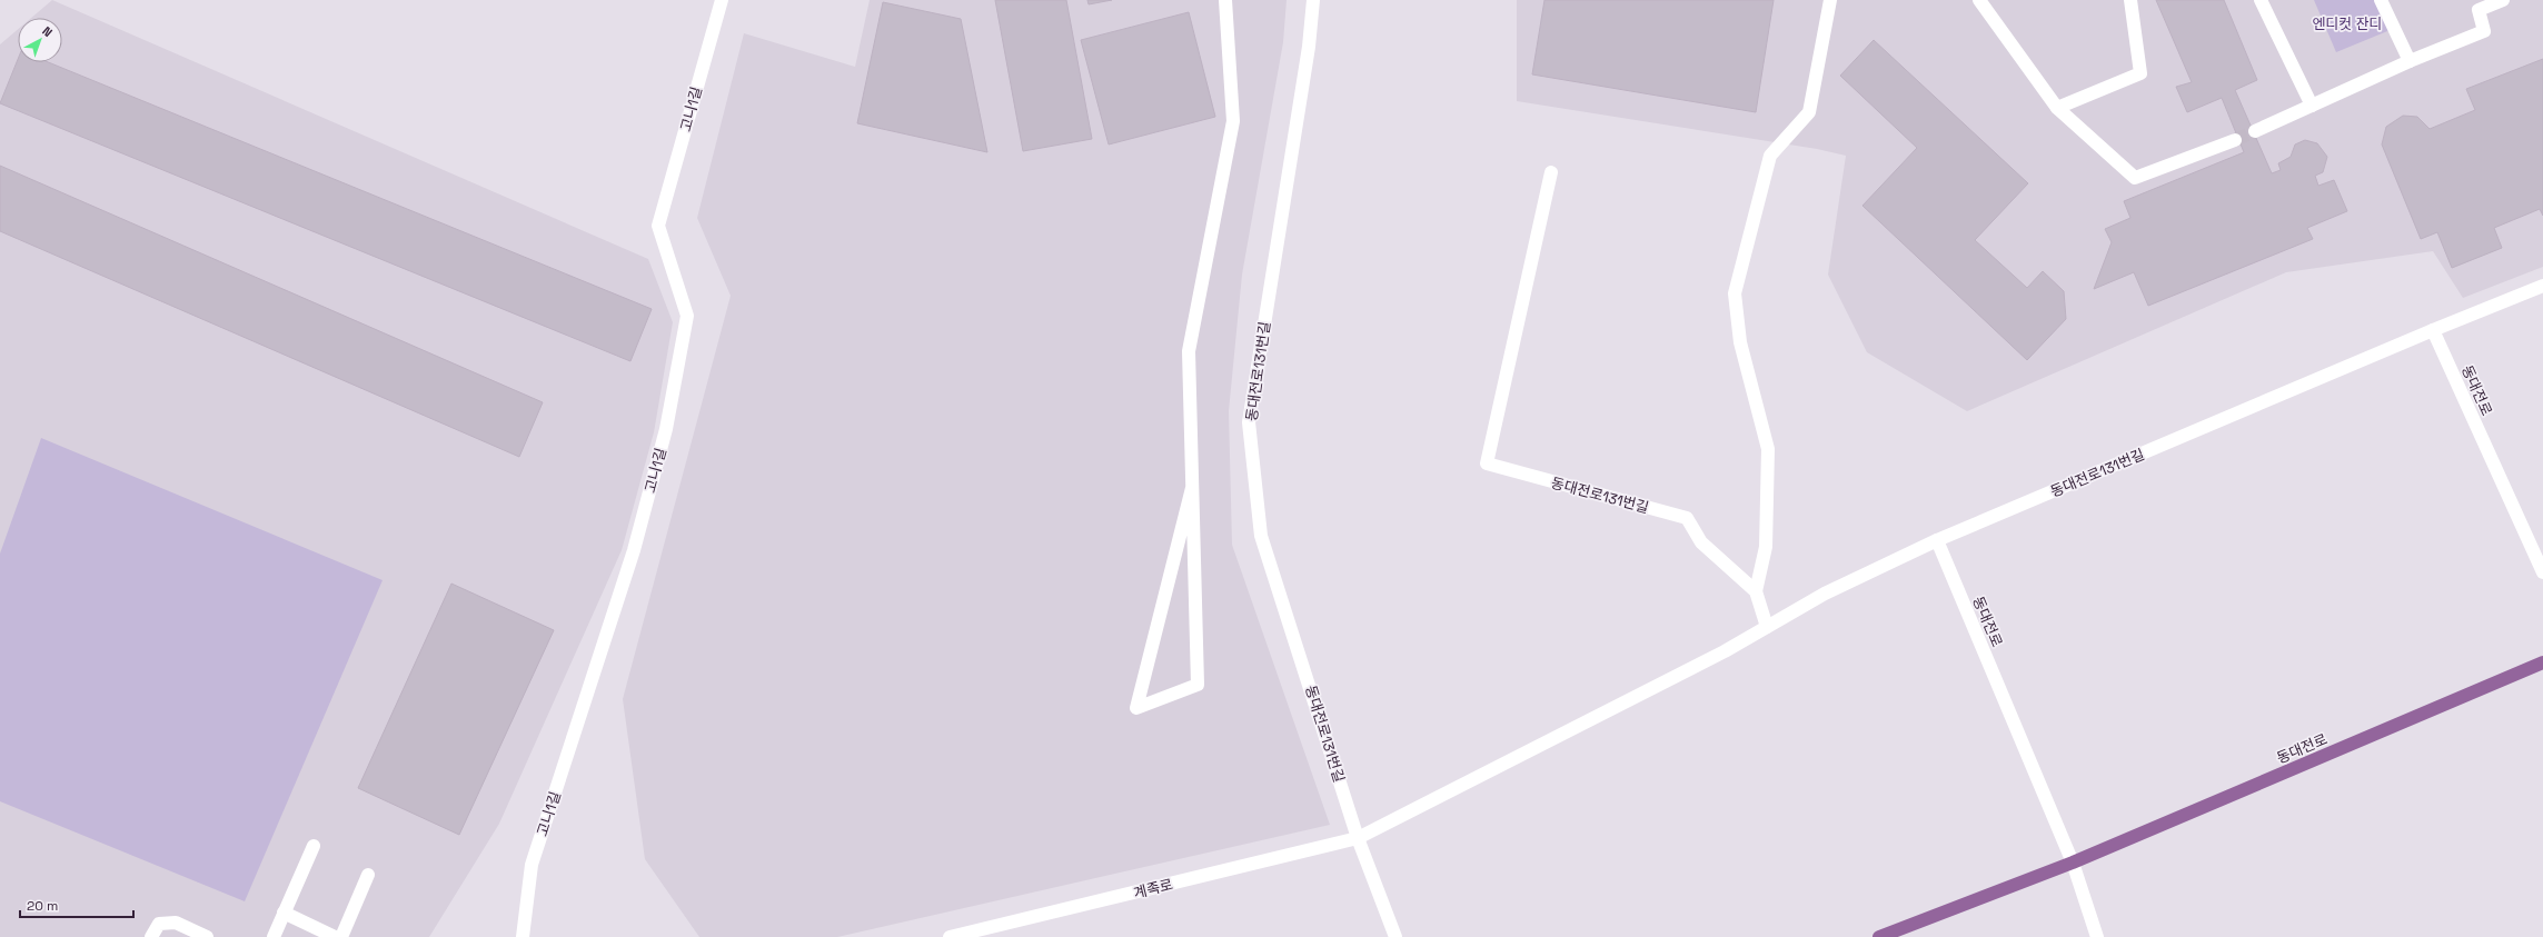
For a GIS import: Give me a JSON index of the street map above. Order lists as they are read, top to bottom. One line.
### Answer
{"streets":{"main road":["동대전로"],"street":["고니1길","동대전로131번길","계족로"]},"crossings":[["동대전로131번길","동대전로"],["동대전로131번길","계족로"]],"parks":["엔디컷 잔디"],"scale_bar":"20 m","north":"top right"}
